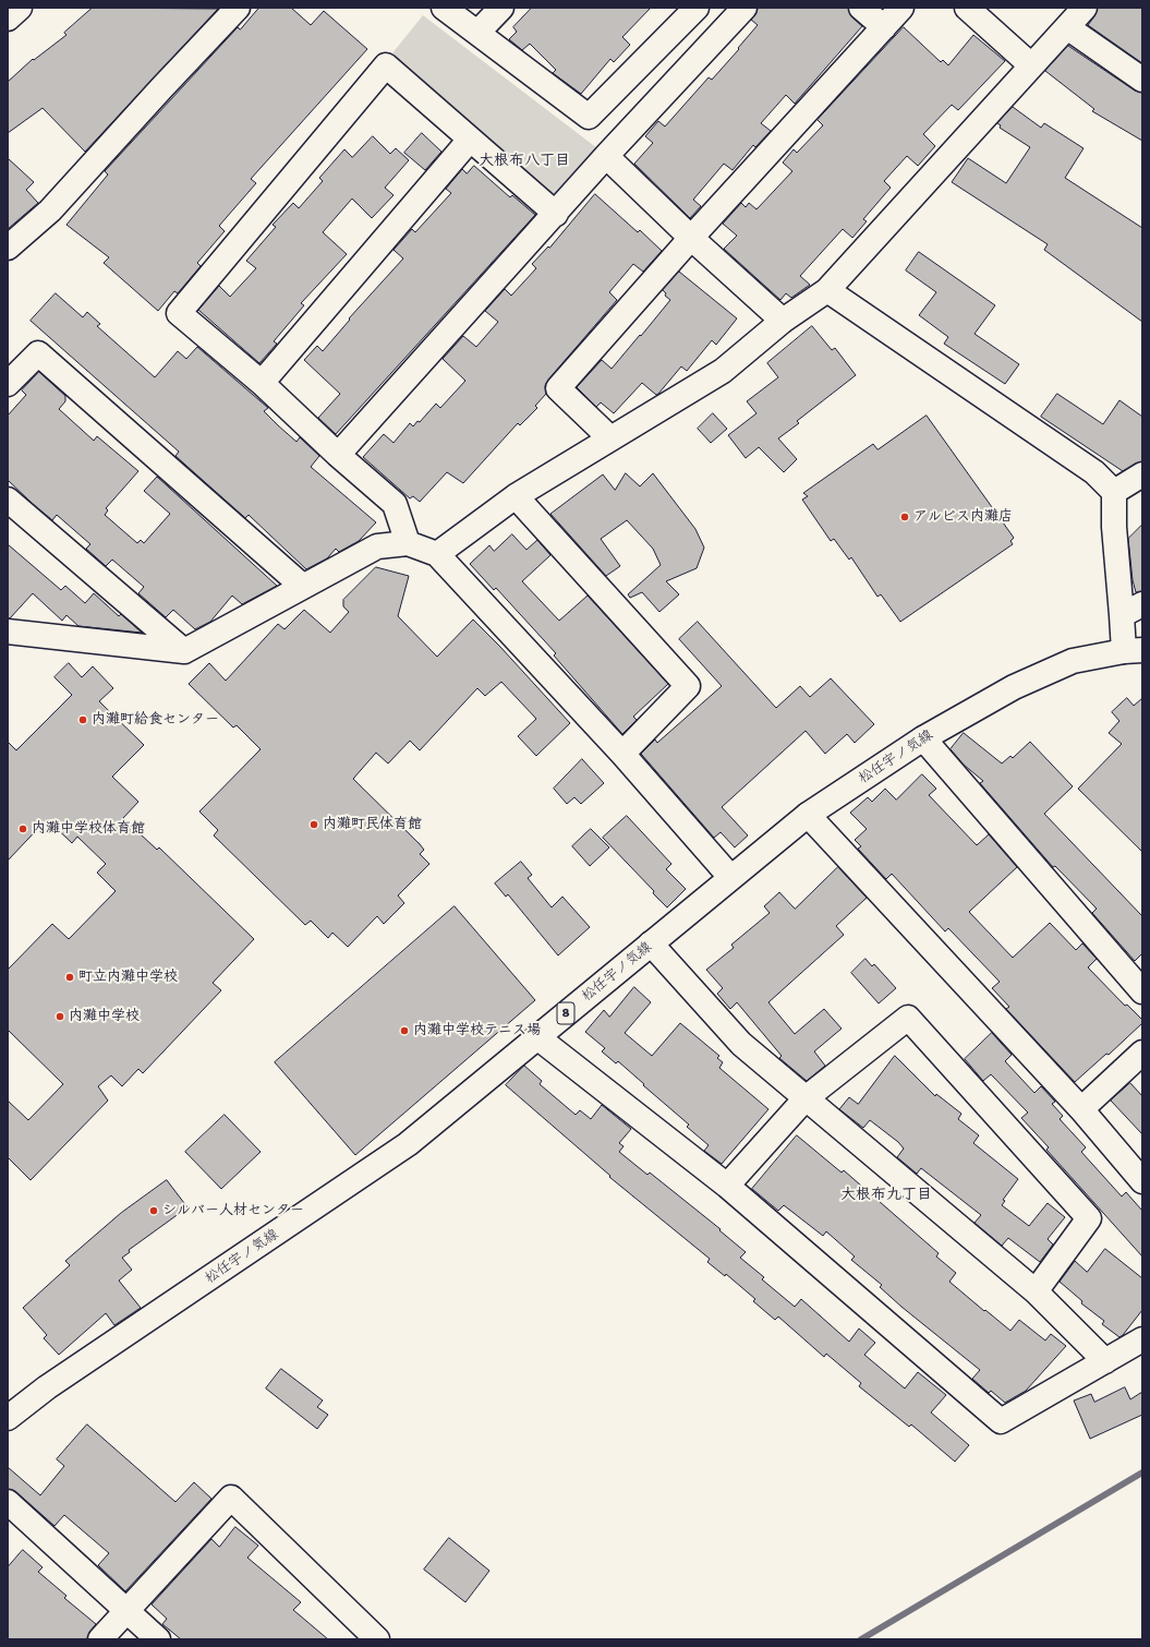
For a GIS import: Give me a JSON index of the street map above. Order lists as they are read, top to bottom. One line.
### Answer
{"streets":{"street":["松任宇ノ気線","8"]},"districts":["大根布八丁目","大根布九丁目"],"places":["アルビス内灘店","内灘町給食センター","内灘町民体育館","内灘中学校体育館","町立内灘中学校","内灘中学校","内灘中学校テニス場","シルバー人材センター"]}
